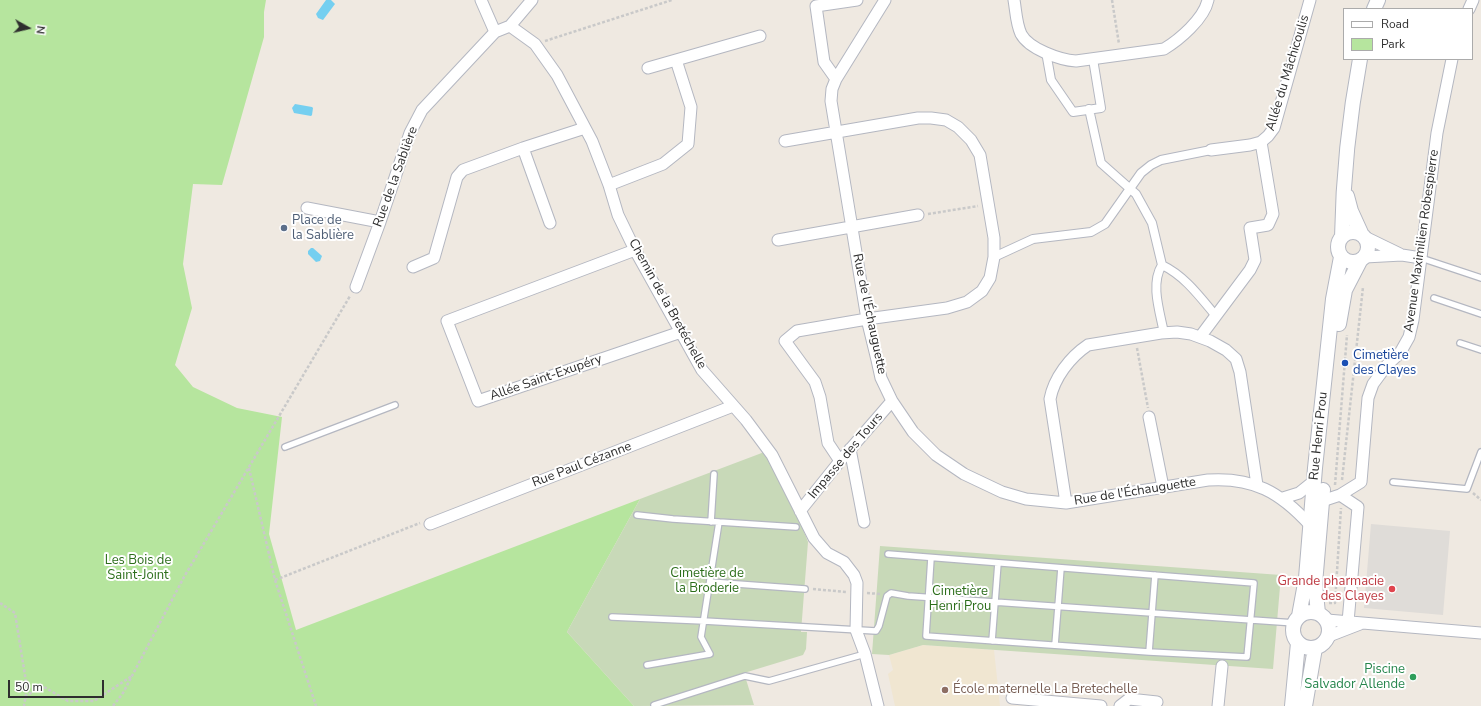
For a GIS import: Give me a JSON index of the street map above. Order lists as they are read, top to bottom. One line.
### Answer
{"streets":{"street":["Allée du Mâchicoulis","Rue de la Sablière","Avenue Maximilien Robespierre","Chemin de la Bretéchelle","Rue de l'Échauguette","Allée Saint-Exupéry","Rue Henri Prou","Impasse des Tours","Rue Paul Cézanne"]},"crossings":[["Avenue Maximilien Robespierre","Rue Henri Prou"],["Chemin de la Bretéchelle","Allée Saint-Exupéry"],["Chemin de la Bretéchelle","Impasse des Tours"],["Chemin de la Bretéchelle","Rue Paul Cézanne"],["Rue de l'Échauguette","Rue Henri Prou"],["Rue de l'Échauguette","Impasse des Tours"]],"parks":["Les Bois de Saint-Joint","Cimetière de la Broderie","Cimetière Henri Prou"],"places":["Place de la Sablière","Cimetière des Clayes","Grande pharmacie des Clayes","Piscine Salvador Allende","École maternelle La Bretechelle"],"legend":["Road","Park"],"scale_bar":"50 m","north":"right"}
